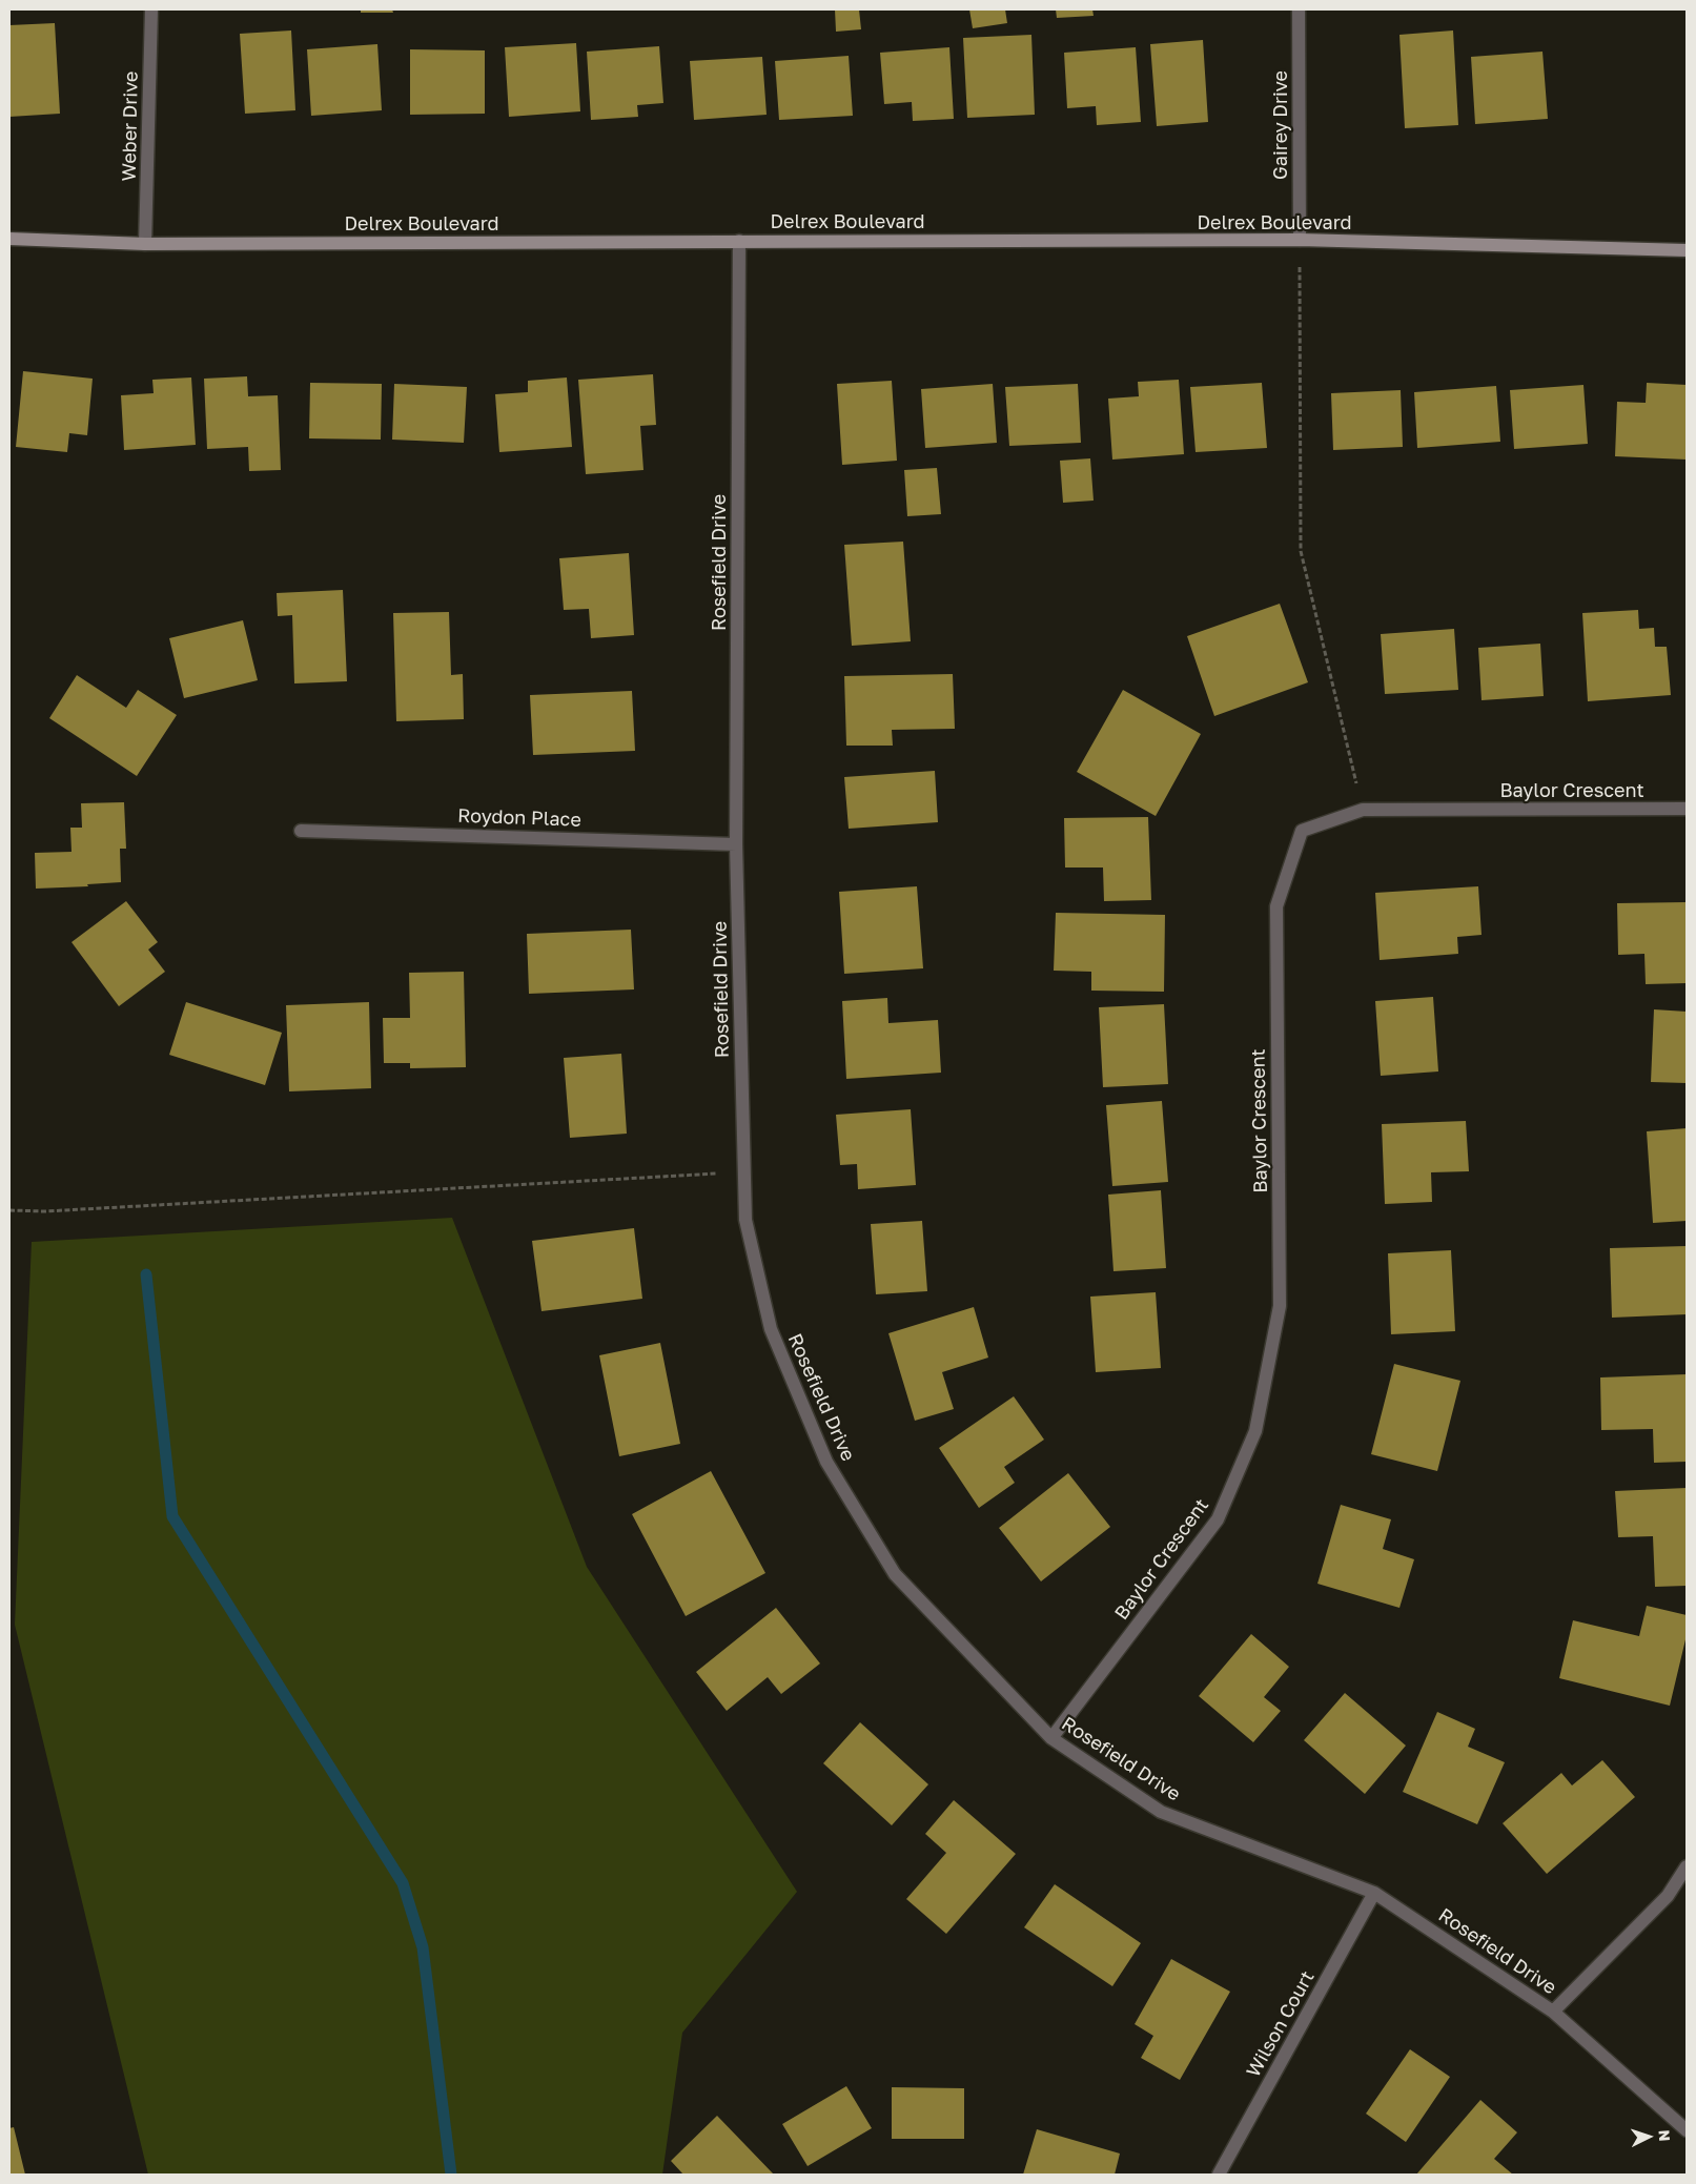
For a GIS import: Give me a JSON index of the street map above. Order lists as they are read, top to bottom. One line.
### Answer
{"streets":{"street":["Gairey Drive","Weber Drive","Delrex Boulevard","Rosefield Drive","Baylor Crescent","Roydon Place","Wilson Court"]},"crossings":[["Gairey Drive","Delrex Boulevard"],["Weber Drive","Delrex Boulevard"],["Delrex Boulevard","Rosefield Drive"],["Rosefield Drive","Baylor Crescent"],["Rosefield Drive","Roydon Place"],["Rosefield Drive","Wilson Court"]],"north":"right"}
